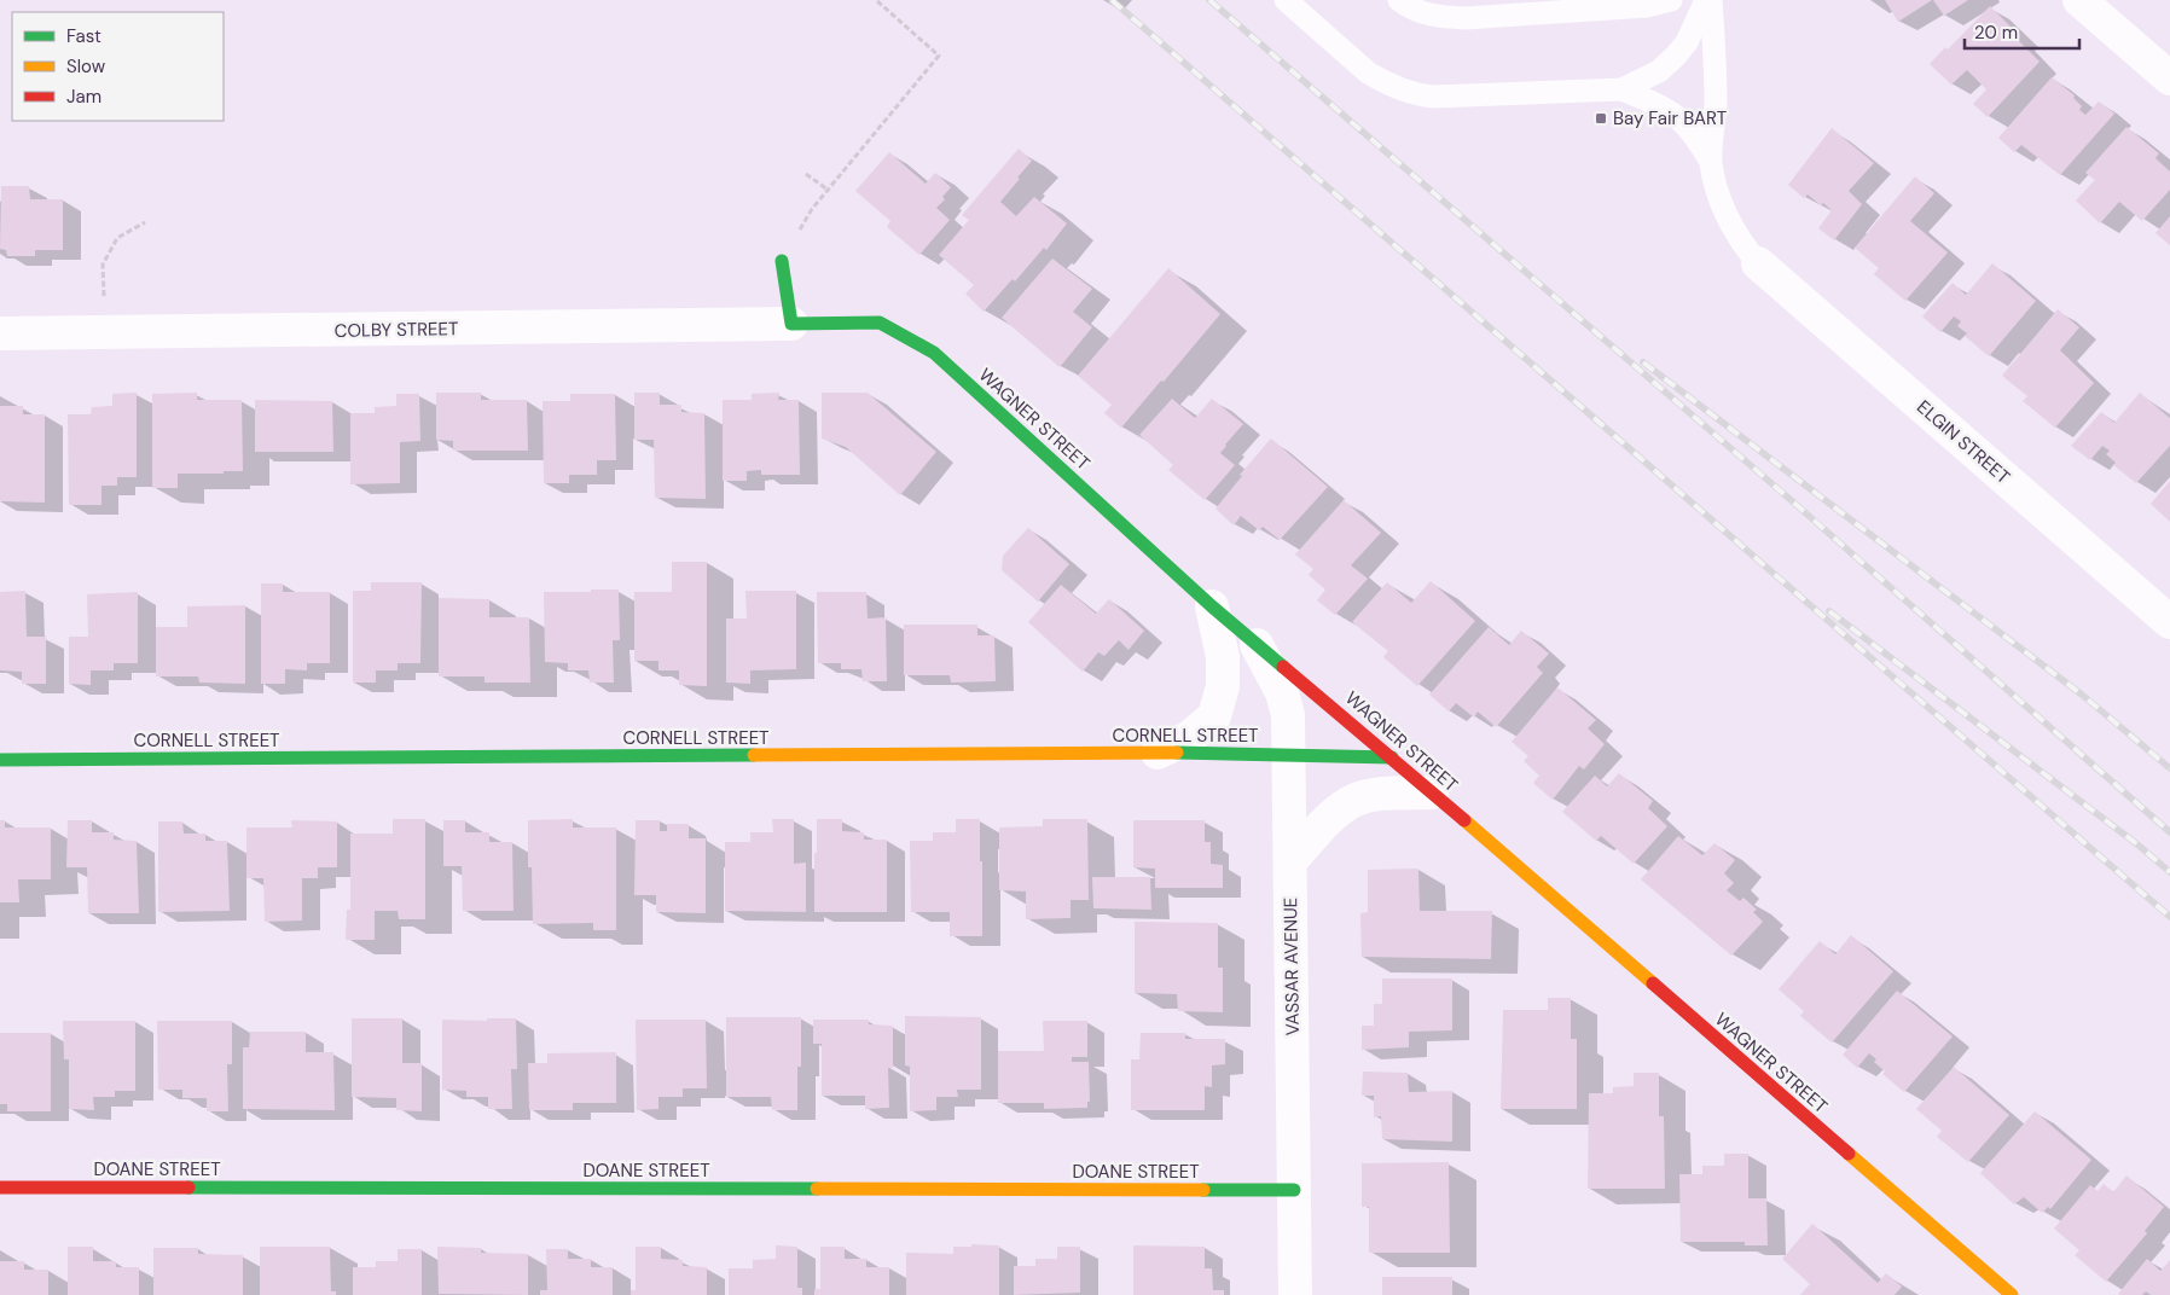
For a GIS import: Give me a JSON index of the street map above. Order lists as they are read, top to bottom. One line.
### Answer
{"streets":{"street":["COLBY STREET","WAGNER STREET","ELGIN STREET","CORNELL STREET","VASSAR AVENUE","DOANE STREET"]},"crossings":[["COLBY STREET","WAGNER STREET"],["WAGNER STREET","CORNELL STREET"],["WAGNER STREET","VASSAR AVENUE"],["CORNELL STREET","VASSAR AVENUE"],["VASSAR AVENUE","DOANE STREET"]],"places":{"transit":["Bay Fair BART"]},"legend":["Fast","Slow","Jam"],"scale_bar":"20 m"}
